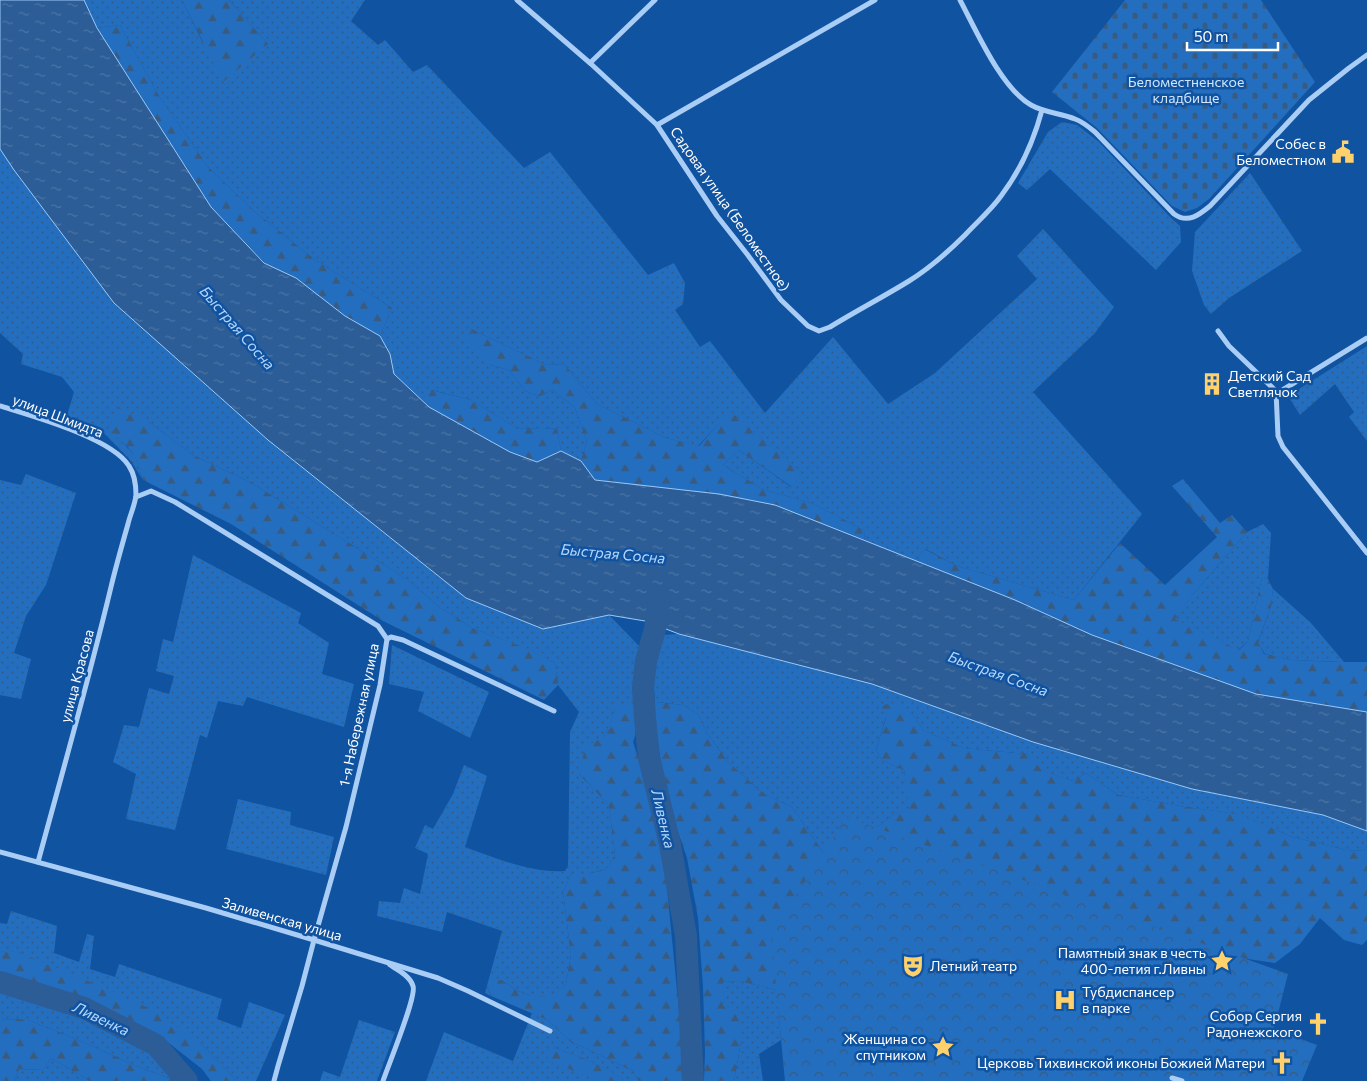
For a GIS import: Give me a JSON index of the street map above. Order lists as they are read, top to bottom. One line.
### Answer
{"streets":{"street":["Садовая улица (Беломестное)","улица Шмидта","улица Красова","1-я Набережная улица","Заливенская улица"]},"crossings":[["улица Шмидта","улица Красова"],["улица Шмидта","1-я Набережная улица"],["улица Красова","1-я Набережная улица"],["улица Красова","Заливенская улица"],["1-я Набережная улица","Заливенская улица"]],"water":["Быстрая Сосна","Ливенка"],"parks":["Беломестненское кладбище"],"places":{"public building":["Собес в Беломестном"],"building":["Детский Сад Светлячок"],"place":["Памятный знак в честь 400-летия г.Ливны","Женщина со спутником"],"theatre":["Летний театр"],"hospital":["Тубдиспансер в парке"],"church":["Собор Сергия Радонежского","Церковь Тихвинской иконы Божией Матери"]},"scale_bar":"50 m"}
